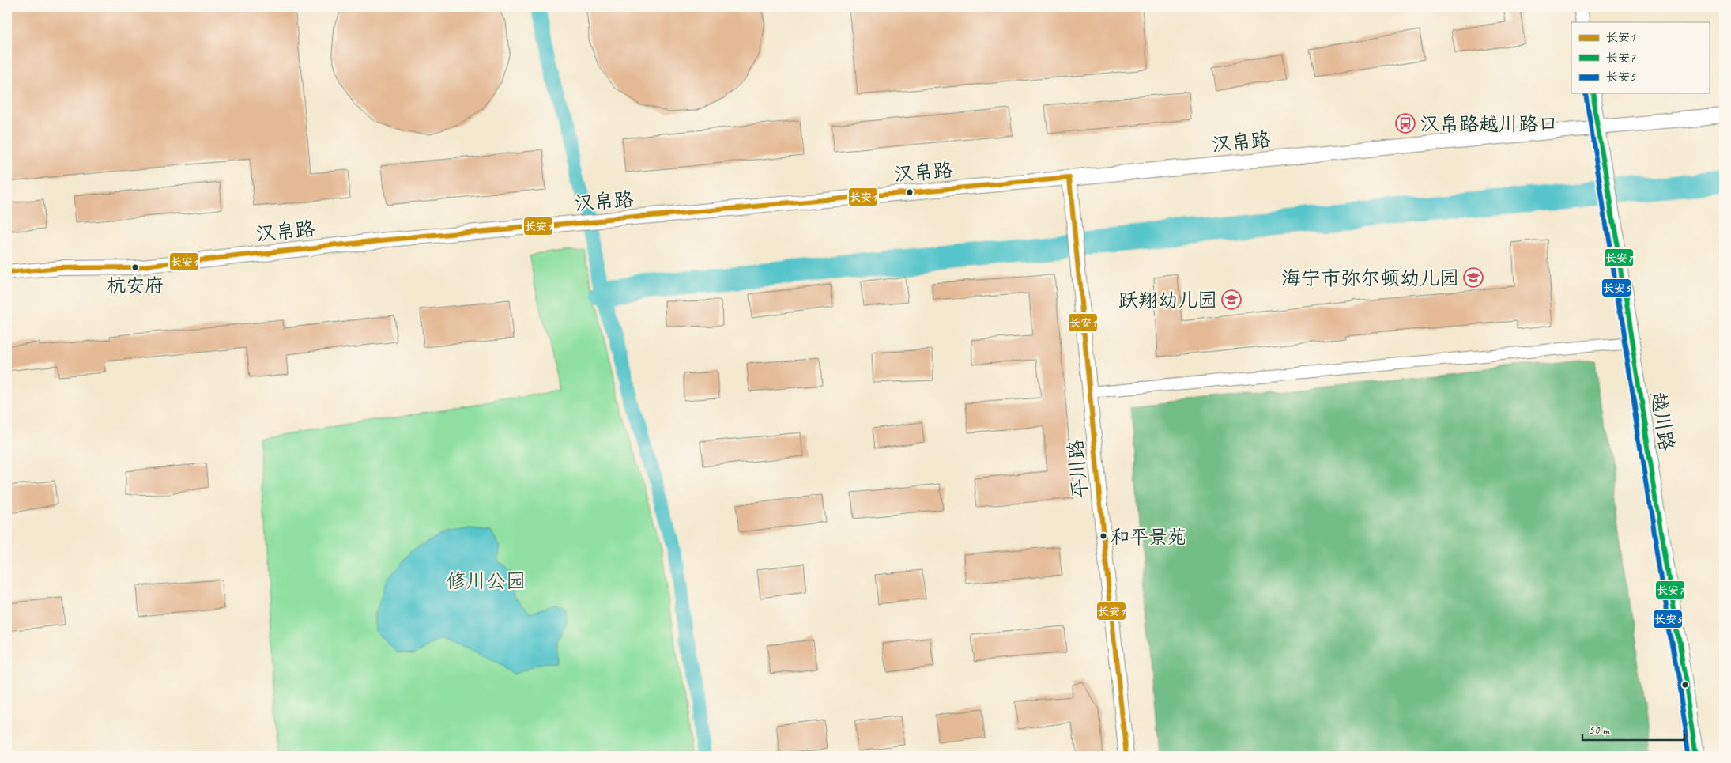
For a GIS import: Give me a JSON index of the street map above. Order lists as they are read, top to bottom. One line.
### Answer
{"streets":{"street":["汉帛路","越川路","平川路"]},"crossings":[["汉帛路","越川路"],["汉帛路","平川路"]],"parks":["修川公园"],"places":{"bus stop":["汉帛路越川路口"],"other":["杭安府","和平景苑"],"school or university":["海宁市弥尔顿幼儿园","跃翔幼儿园"]},"lines":["transit line 长安7","transit line 长安5","transit line 长安1"],"legend":["长安1","长安7","长安5"],"scale_bar":"50 m"}
